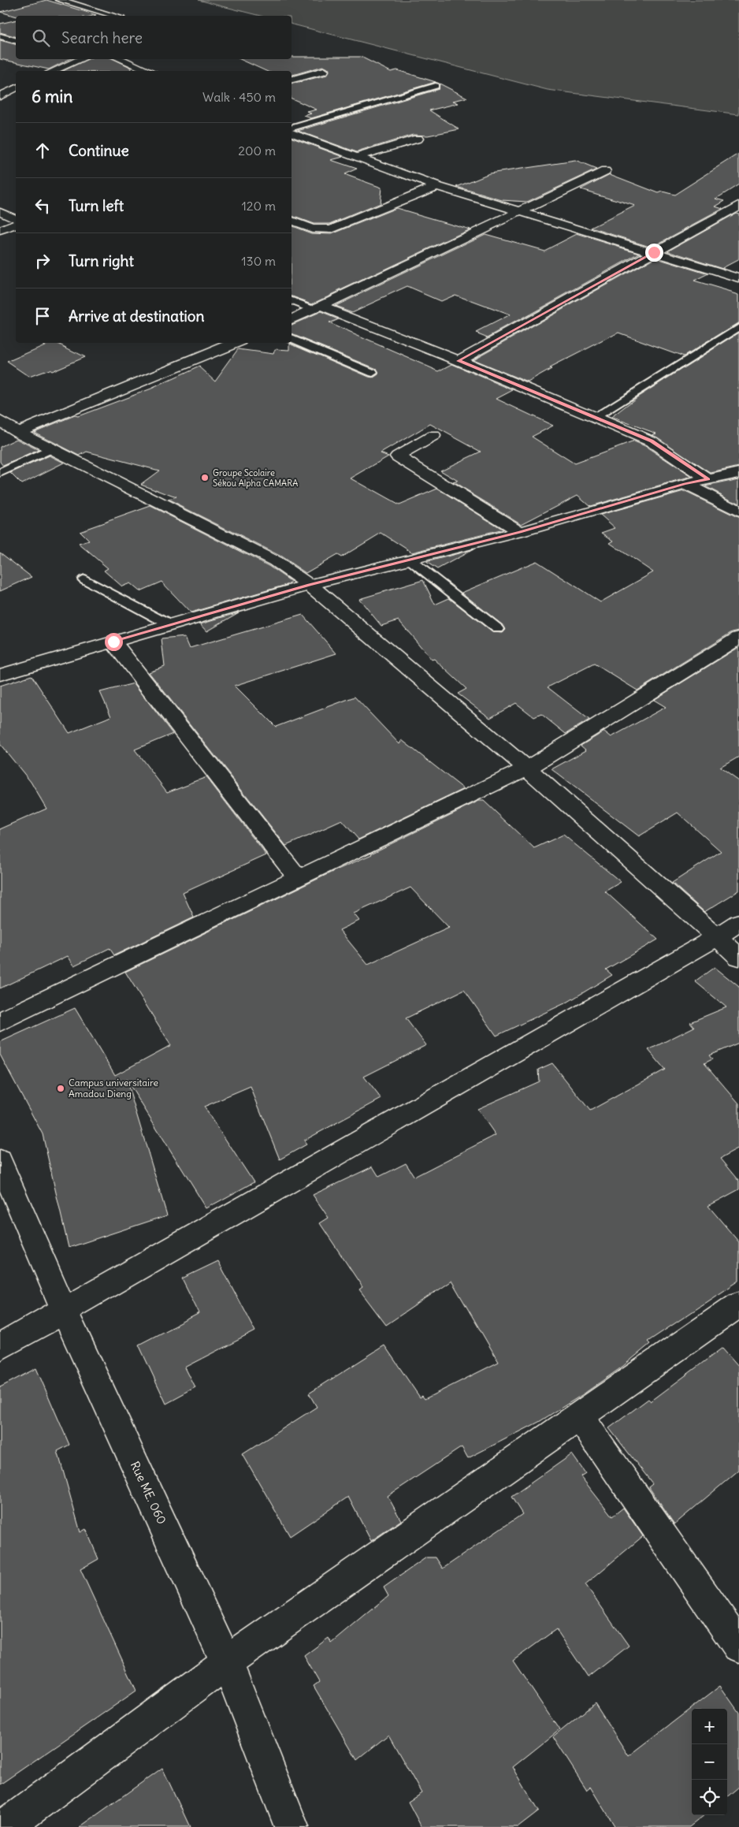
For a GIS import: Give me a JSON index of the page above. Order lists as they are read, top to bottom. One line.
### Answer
{"streets":{"street":["Rue ME. 060"]},"places":["Groupe Scolaire Sékou Alpha CAMARA","Campus universitaire Amadou Dieng"],"page":{"search":"Search here","heading":["6 min","Walk · 450 m"],"list":[["Continue","200 m"],["Turn left","120 m"],["Turn right","130 m"],"Arrive at destination"],"map_buttons":["+","−"]}}
